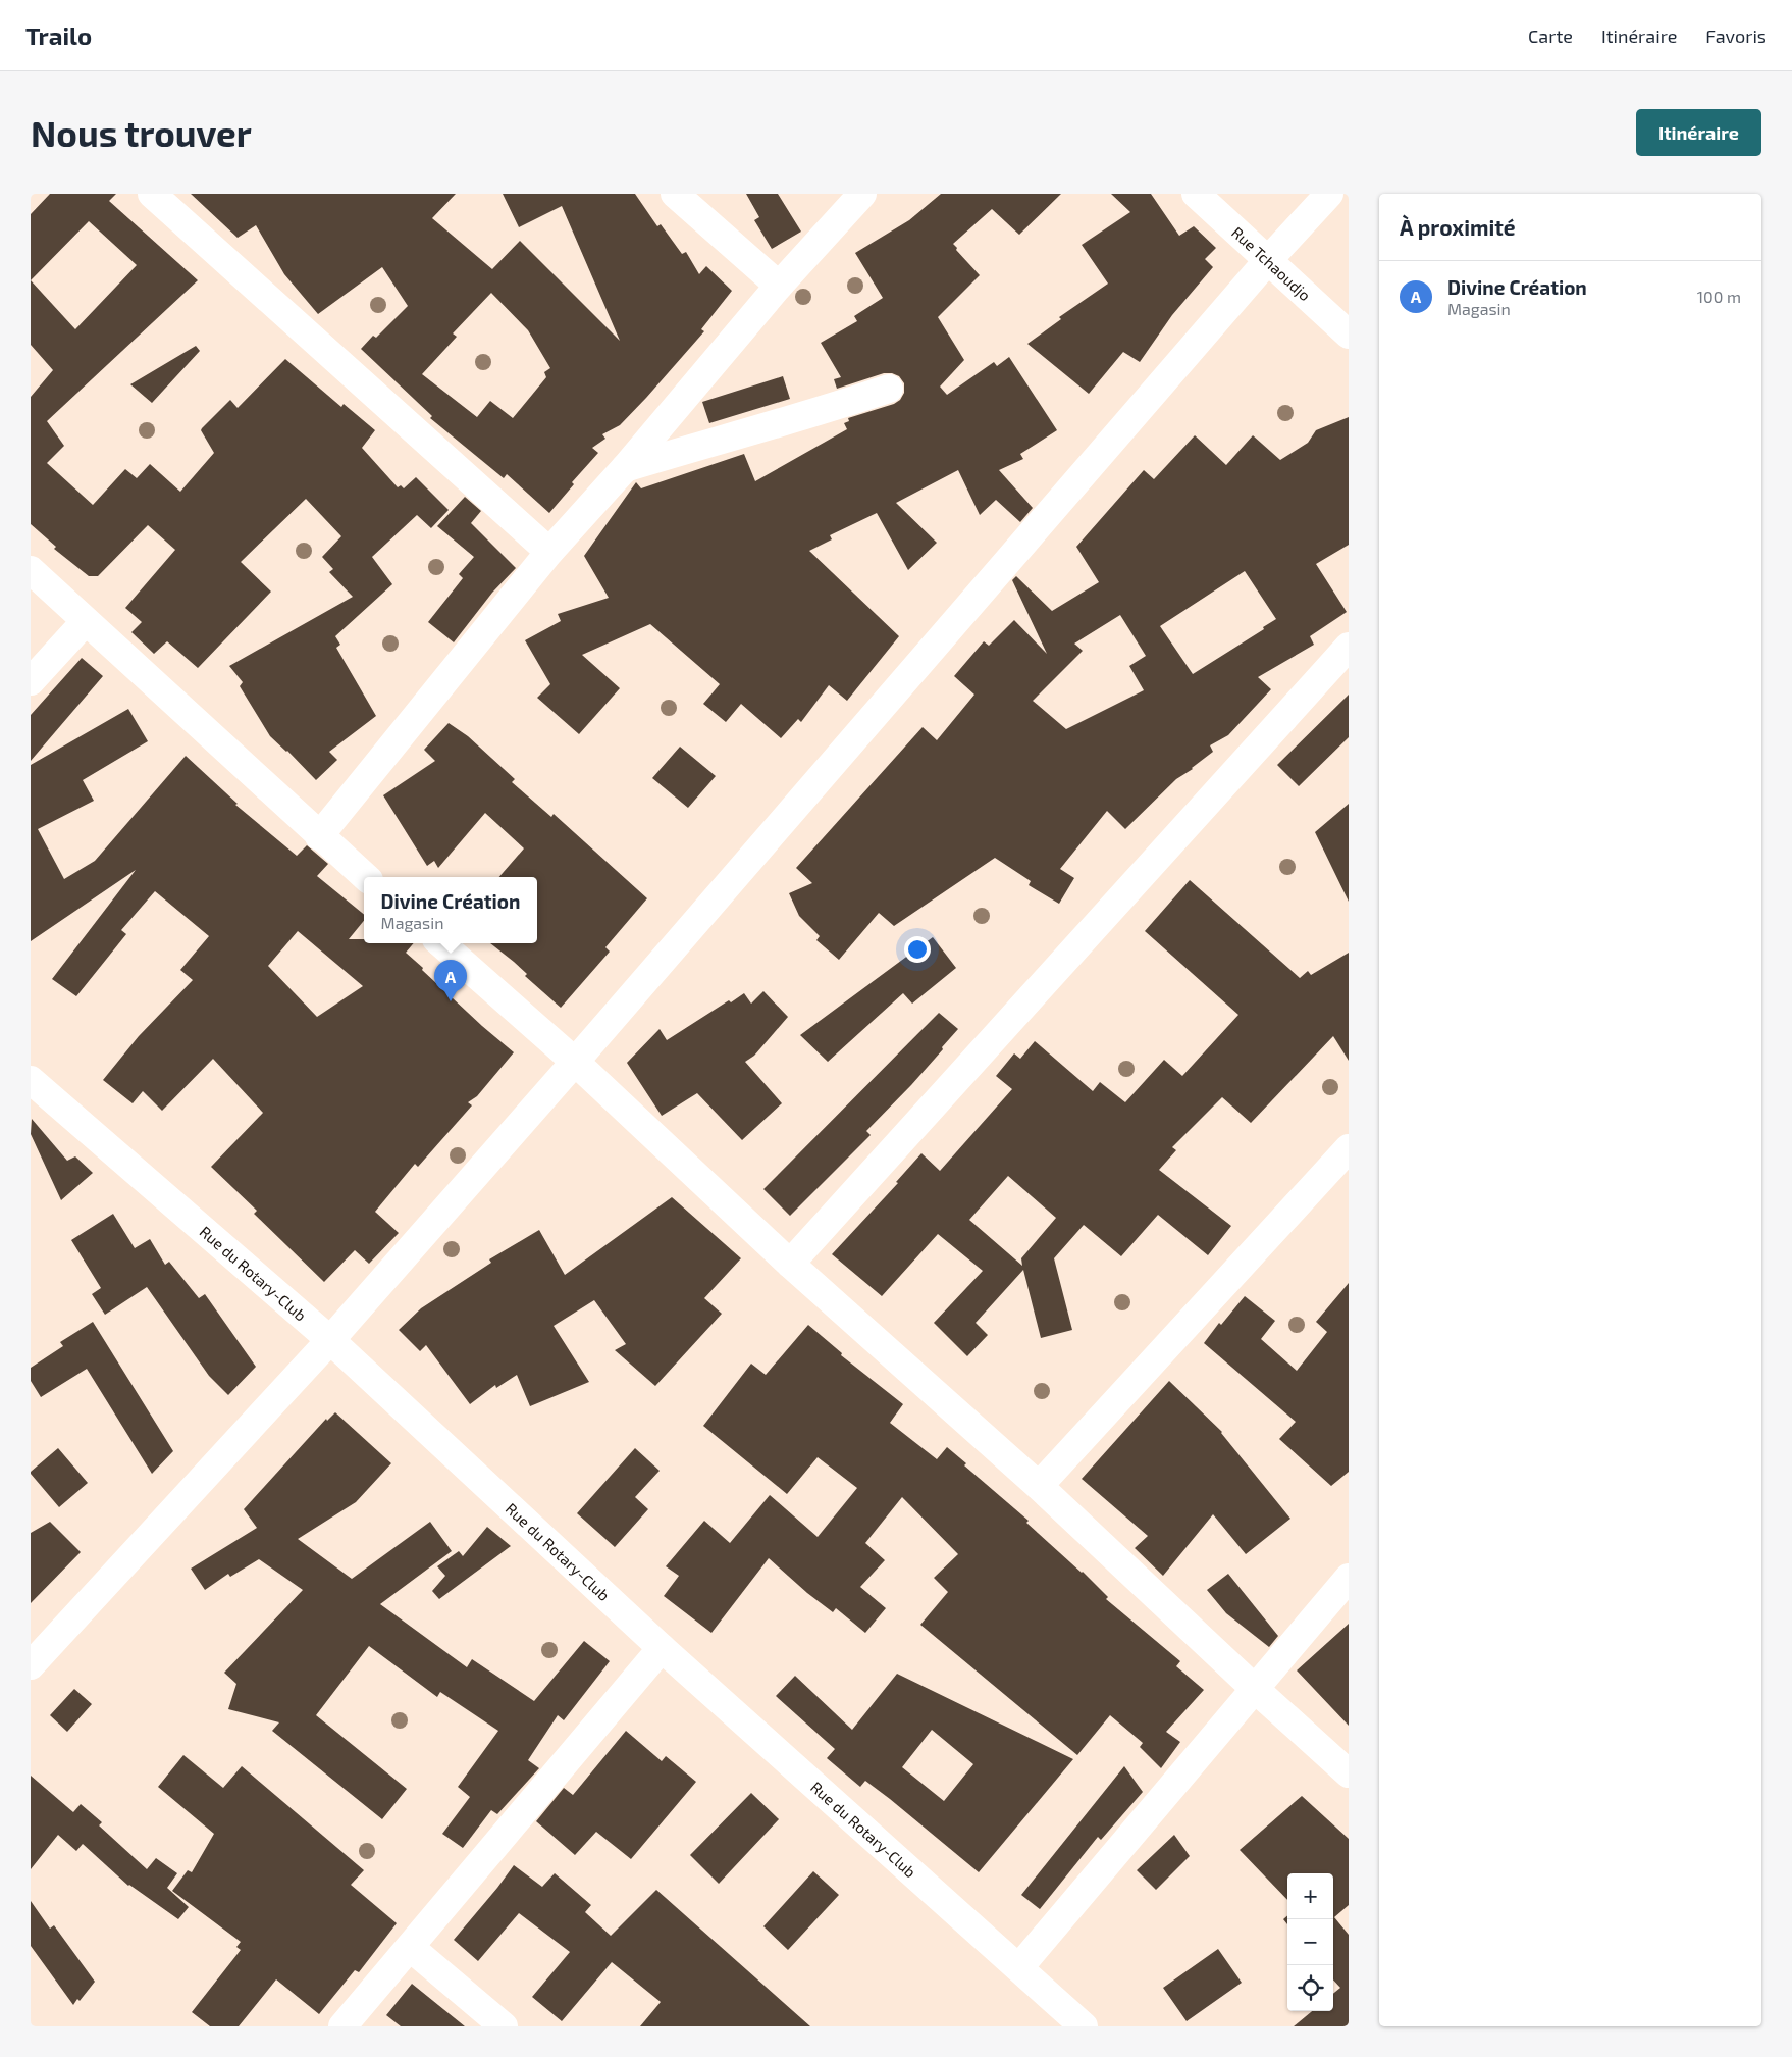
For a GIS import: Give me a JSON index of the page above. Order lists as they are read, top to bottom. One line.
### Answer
{"streets":{"street":["Rue Tchaoudjo","Rue du Rotary-Club"]},"page":{"header":"Trailo","nav":["Carte","Itinéraire","Favoris"],"buttons":"Itinéraire","title":"Nous trouver","heading":"À proximité","list":[{"mark":"A","name":"Divine Création","note":"Magasin","value":"100 m"}],"popup":["Divine Création","Magasin"],"pins":"A","map_buttons":["+","−"]}}
